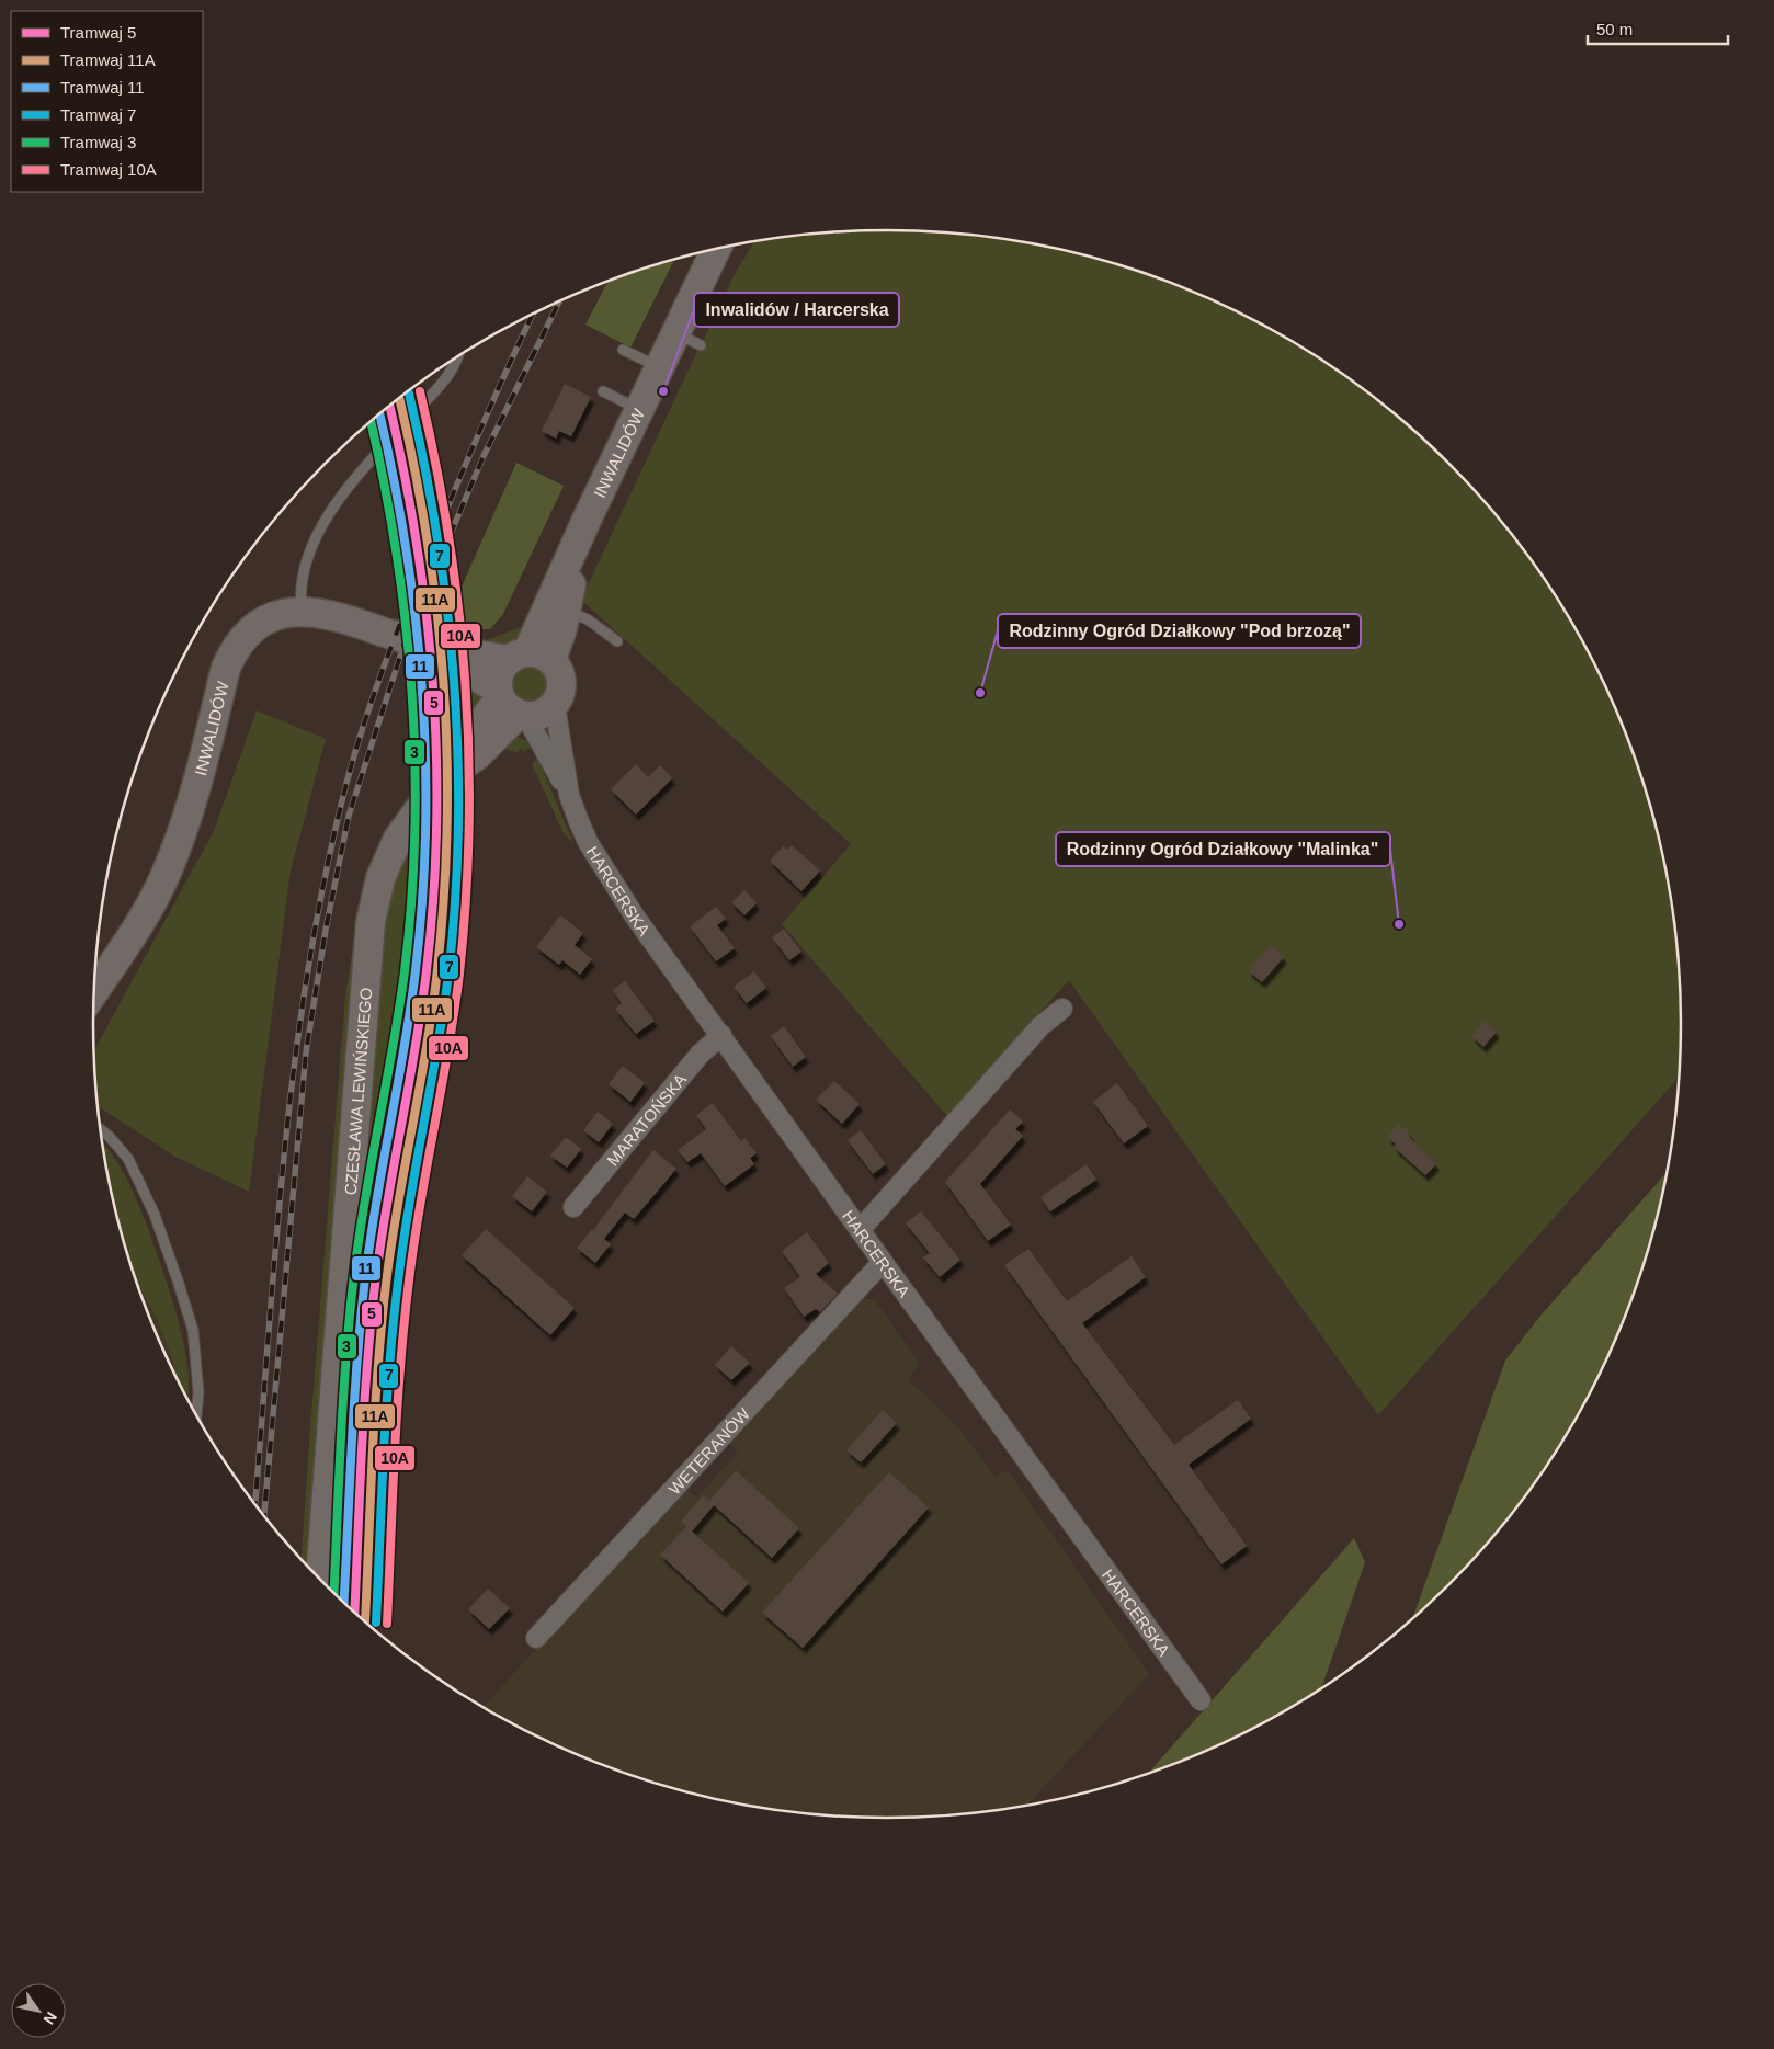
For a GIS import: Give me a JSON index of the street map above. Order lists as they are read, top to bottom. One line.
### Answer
{"streets":{"street":["INWALIDÓW","HARCERSKA","CZESŁAWA LEWIŃSKIEGO","MARATOŃSKA","WETERANÓW"]},"crossings":[["INWALIDÓW","HARCERSKA"],["INWALIDÓW","CZESŁAWA LEWIŃSKIEGO"],["HARCERSKA","CZESŁAWA LEWIŃSKIEGO"],["HARCERSKA","MARATOŃSKA"],["HARCERSKA","WETERANÓW"]],"places":["Inwalidów / Harcerska","Rodzinny Ogród Działkowy \"Pod brzozą\"","Rodzinny Ogród Działkowy \"Malinka\""],"lines":["tram line 10A","tram line 7","tram line 11A","tram line 5","tram line 11","tram line 3"],"legend":["Tramwaj 5","Tramwaj 11A","Tramwaj 11","Tramwaj 7","Tramwaj 3","Tramwaj 10A"],"scale_bar":"50 m","north":"bottom right"}
